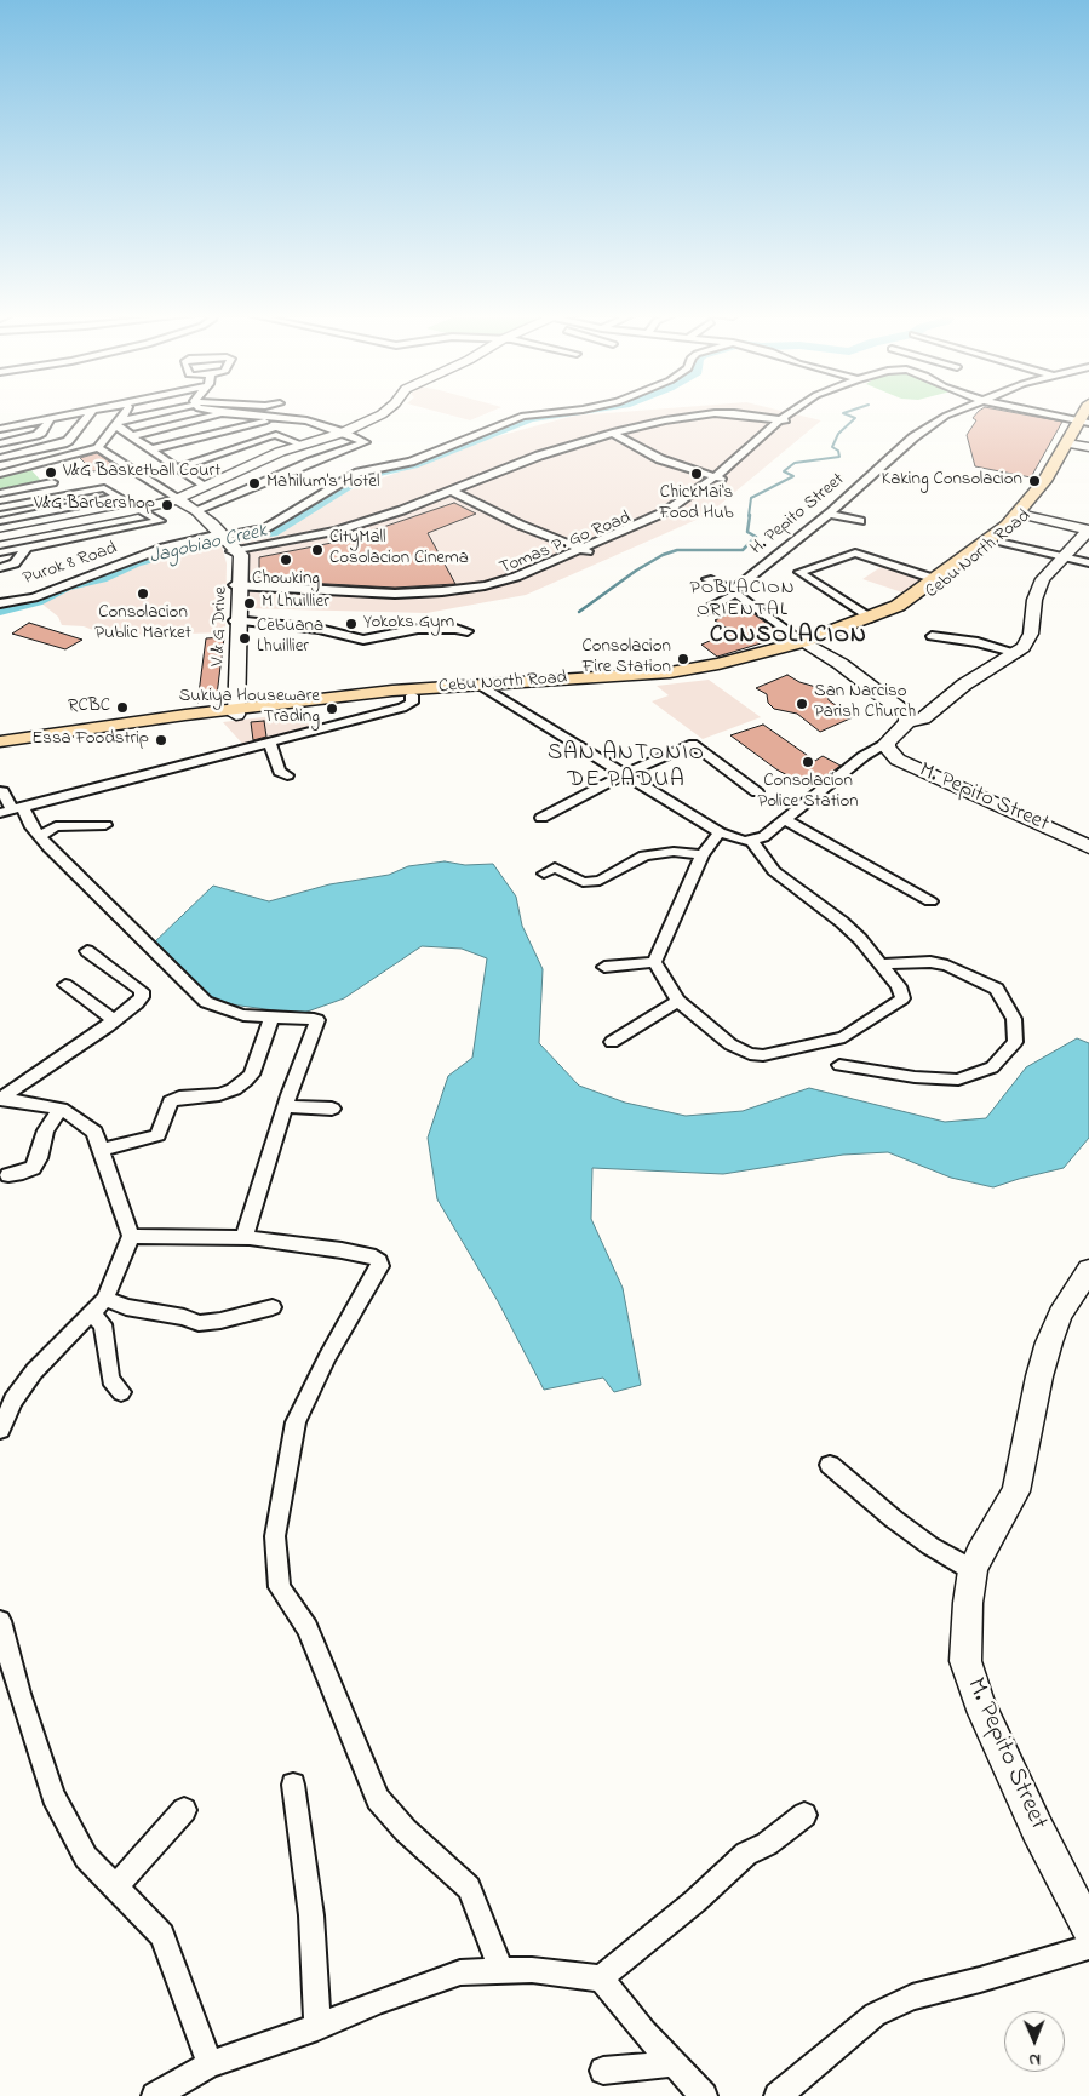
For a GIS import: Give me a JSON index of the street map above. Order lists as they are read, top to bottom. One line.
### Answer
{"streets":{"main road":["Cebu North Road"],"street":["H. Pepito Street","Tomas P. Go Road","Purok 8 Road","V & G Drive","M. Pepito Street"]},"crossings":[["Tomas P. Go Road","Cebu North Road"],["Tomas P. Go Road","V & G Drive"],["Cebu North Road","V & G Drive"],["Purok 8 Road","V & G Drive"]],"districts":["POBLACION ORIENTAL","CONSOLACION","SAN ANTONIO DE PADUA"],"water":["Jagobiao Creek"],"places":["V&G Basketball Court","ChickMai's Food Hub","Kaking Consolacion","Mahilum's Hotel","V&G Barbershop","CityMall Cosolacion Cinema","Chowking","Consolacion Public Market","M Lhuillier","Yokoks Gym","Cebuana Lhuillier","Consolacion Fire Station","San Narciso Parish Church","RCBC","Sukiya Houseware Trading","Essa Foodstrip","Consolacion Police Station"],"north":"bottom"}
